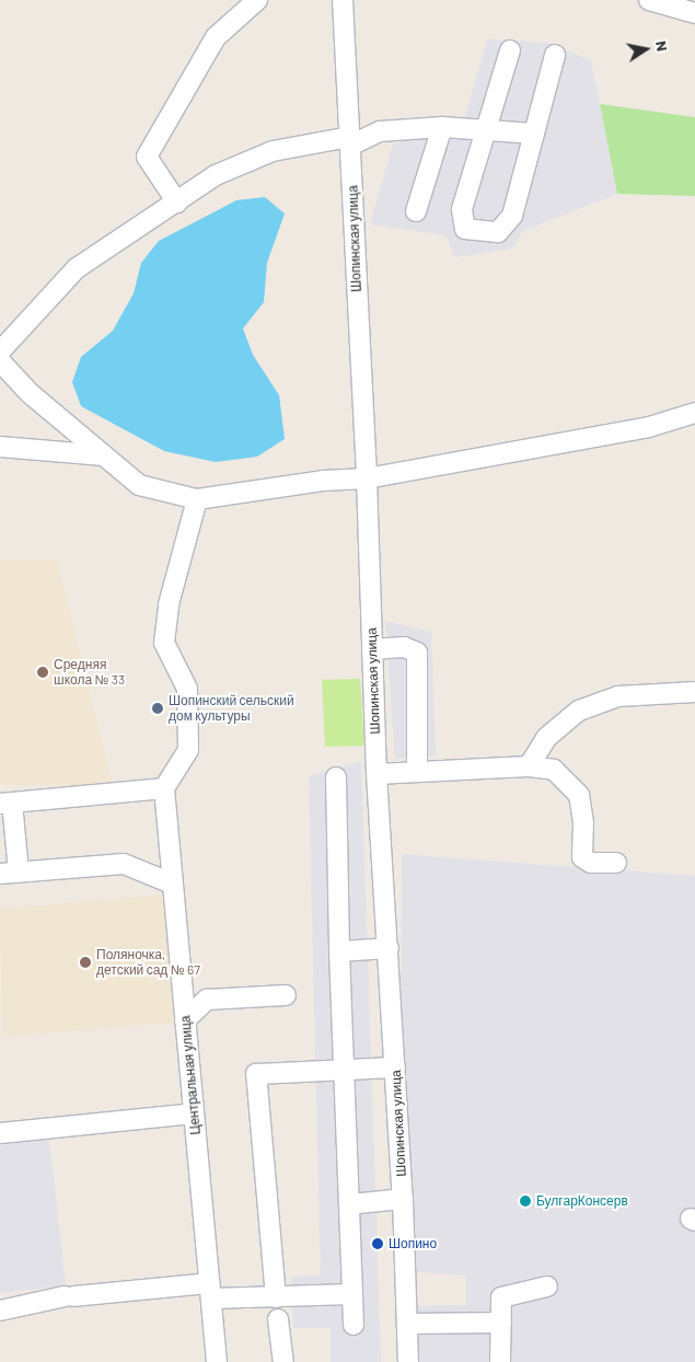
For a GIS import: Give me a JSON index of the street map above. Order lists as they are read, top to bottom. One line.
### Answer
{"streets":{"street":["Шопинская улица","Центральная улица"]},"places":["Средняя школа № 33","Шопинский сельский дом культуры","Поляночка, детский сад № 67","БулгарКонсерв","Шопино"],"north":"right"}
